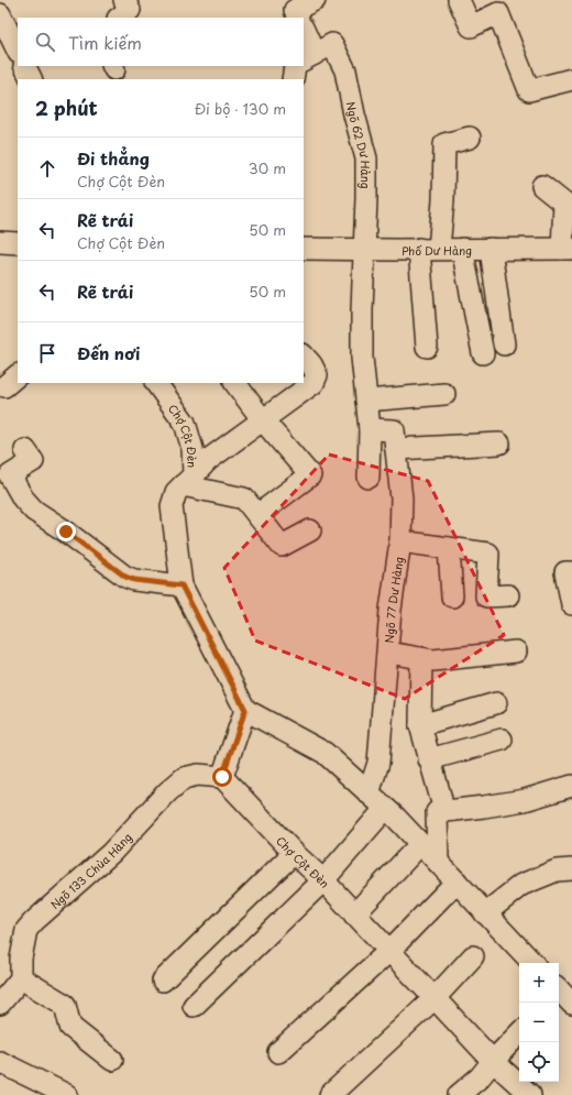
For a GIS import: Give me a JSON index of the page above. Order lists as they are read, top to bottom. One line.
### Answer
{"streets":{"street":["Ngõ 62 Dư Hàng","Phố Dư Hàng","Chợ Cột Đèn","Ngõ 77 Dư Hàng","Ngõ 133 Chùa Hàng"]},"crossings":[["Ngõ 62 Dư Hàng","Phố Dư Hàng"],["Ngõ 62 Dư Hàng","Ngõ 77 Dư Hàng"],["Chợ Cột Đèn","Ngõ 133 Chùa Hàng"]],"page":{"search":"Tìm kiếm","heading":["2 phút","Đi bộ · 130 m"],"list":[["Đi thẳng","Chợ Cột Đèn","30 m"],["Rẽ trái","Chợ Cột Đèn","50 m"],["Rẽ trái","50 m"],"Đến nơi"],"map_buttons":["+","−"]}}
